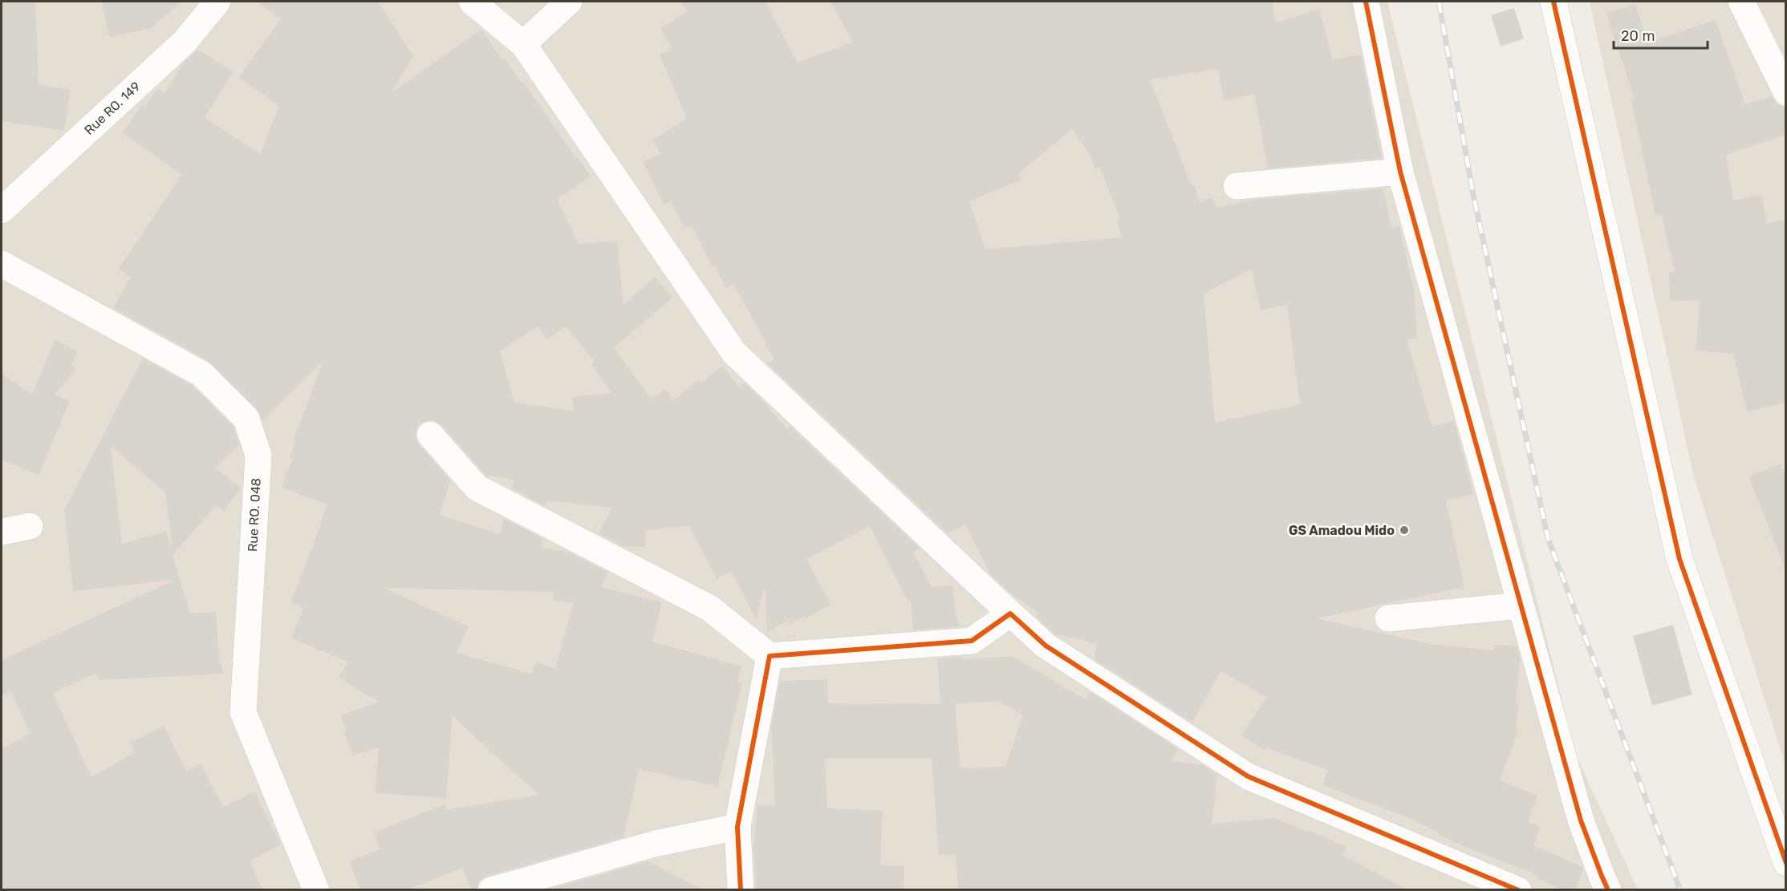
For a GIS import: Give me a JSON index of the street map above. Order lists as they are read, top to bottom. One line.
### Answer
{"streets":{"street":["Rue RO. 149","Rue RO. 048"]},"places":["GS Amadou Mido"],"scale_bar":"20 m"}
